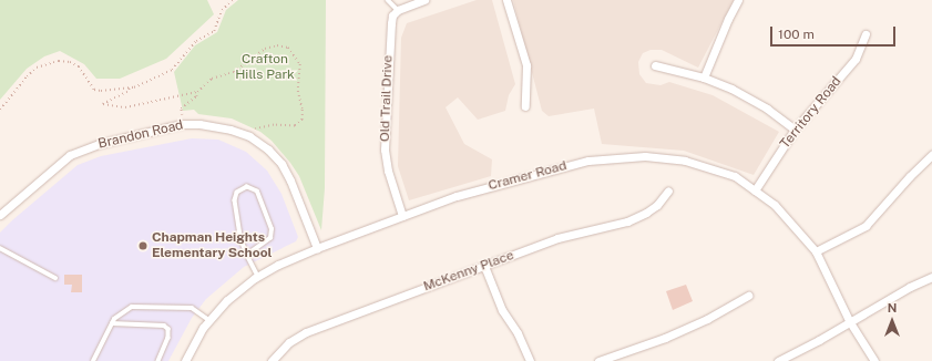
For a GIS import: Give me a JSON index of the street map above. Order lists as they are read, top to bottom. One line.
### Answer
{"streets":{"street":["Old Trail Drive","Territory Road","Brandon Road","Cramer Road","McKenny Place"]},"crossings":[["Old Trail Drive","Cramer Road"],["Territory Road","Cramer Road"],["Brandon Road","Cramer Road"]],"parks":["Crafton Hills Park"],"places":["Chapman Heights Elementary School"],"scale_bar":"100 m","north":"top"}
